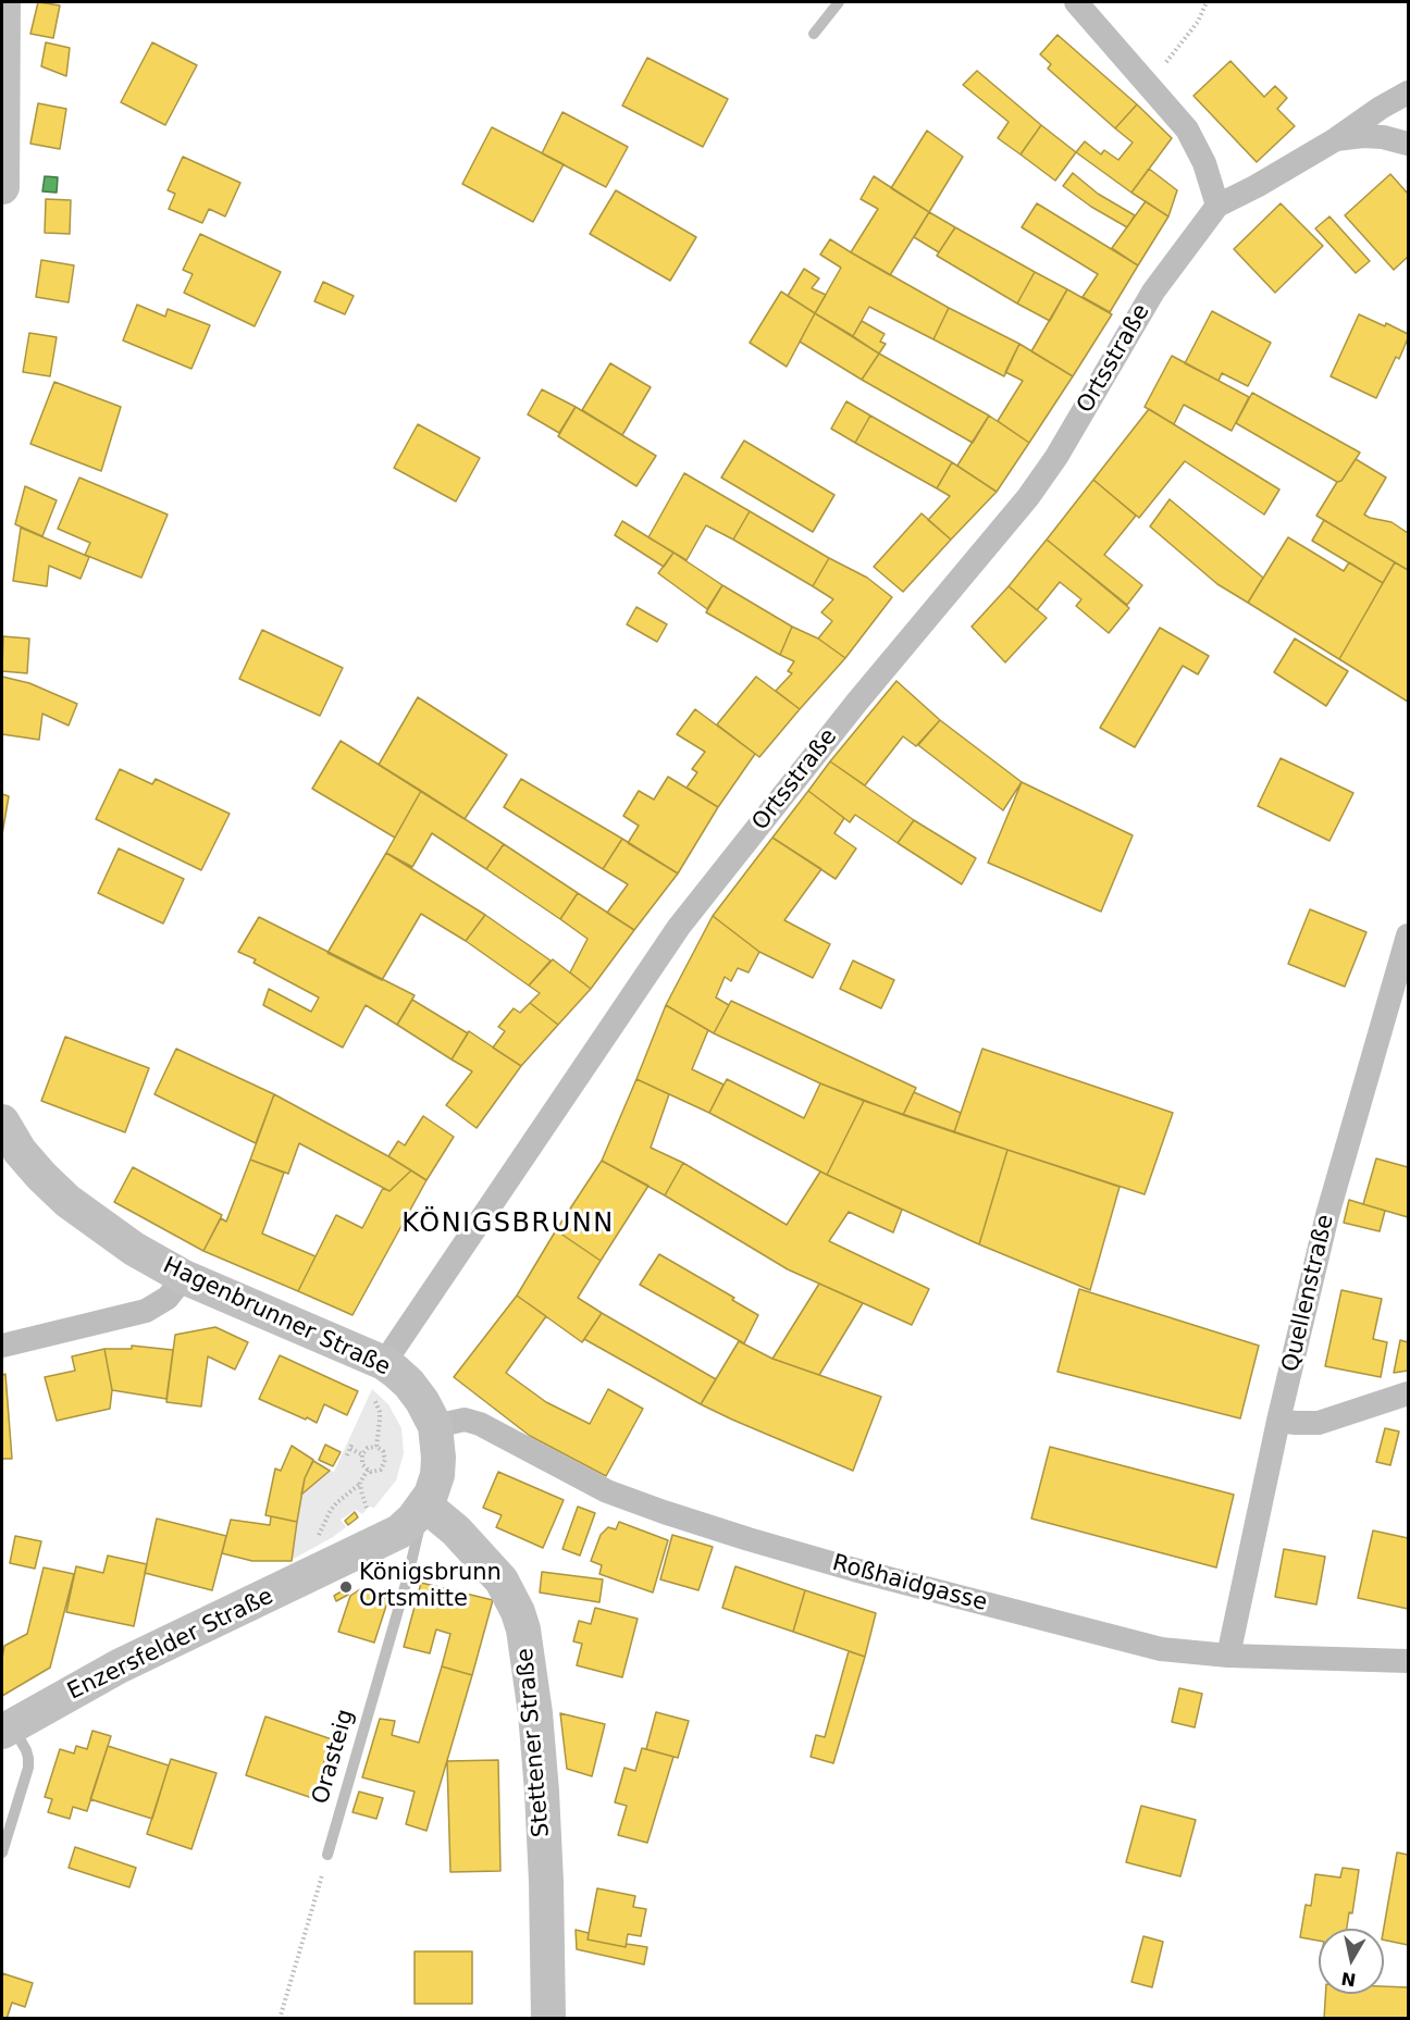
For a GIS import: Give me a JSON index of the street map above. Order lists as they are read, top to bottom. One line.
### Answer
{"streets":{"street":["Ortsstraße","Quellenstraße","Hagenbrunner Straße","Roßhaidgasse","Enzersfelder Straße","Stettener Straße"],"lane":["Orasteig"]},"crossings":[["Ortsstraße","Hagenbrunner Straße"],["Quellenstraße","Roßhaidgasse"],["Hagenbrunner Straße","Roßhaidgasse"],["Hagenbrunner Straße","Enzersfelder Straße"],["Hagenbrunner Straße","Stettener Straße"],["Hagenbrunner Straße","Orasteig"],["Stettener Straße","Orasteig"]],"districts":["KÖNIGSBRUNN"],"places":["Königsbrunn Ortsmitte"],"north":"bottom"}
